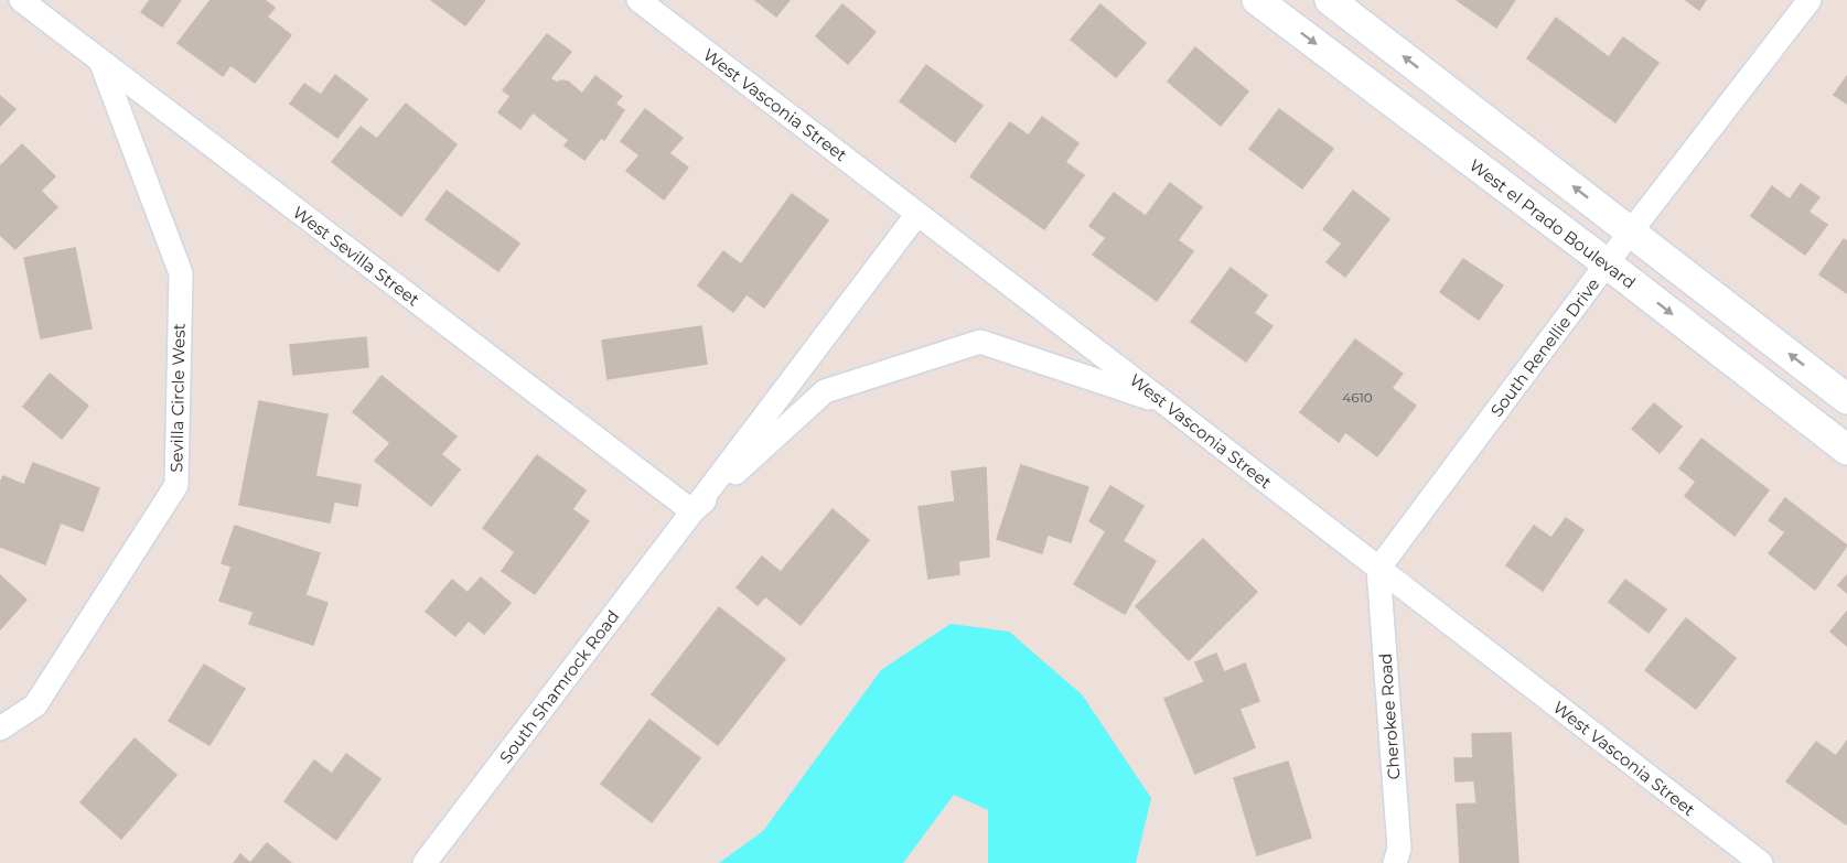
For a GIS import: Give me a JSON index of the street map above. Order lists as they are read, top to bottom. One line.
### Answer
{"streets":{"street":["West Vasconia Street","West el Prado Boulevard","West Sevilla Street","South Renellie Drive","Sevilla Circle West","South Shamrock Road","Cherokee Road"]},"crossings":[["West Vasconia Street","South Renellie Drive"],["West Vasconia Street","South Shamrock Road"],["West Vasconia Street","Cherokee Road"],["West el Prado Boulevard","South Renellie Drive"],["West Sevilla Street","Sevilla Circle West"],["West Sevilla Street","South Shamrock Road"],["South Renellie Drive","Cherokee Road"]],"house_numbers":["4610"]}
